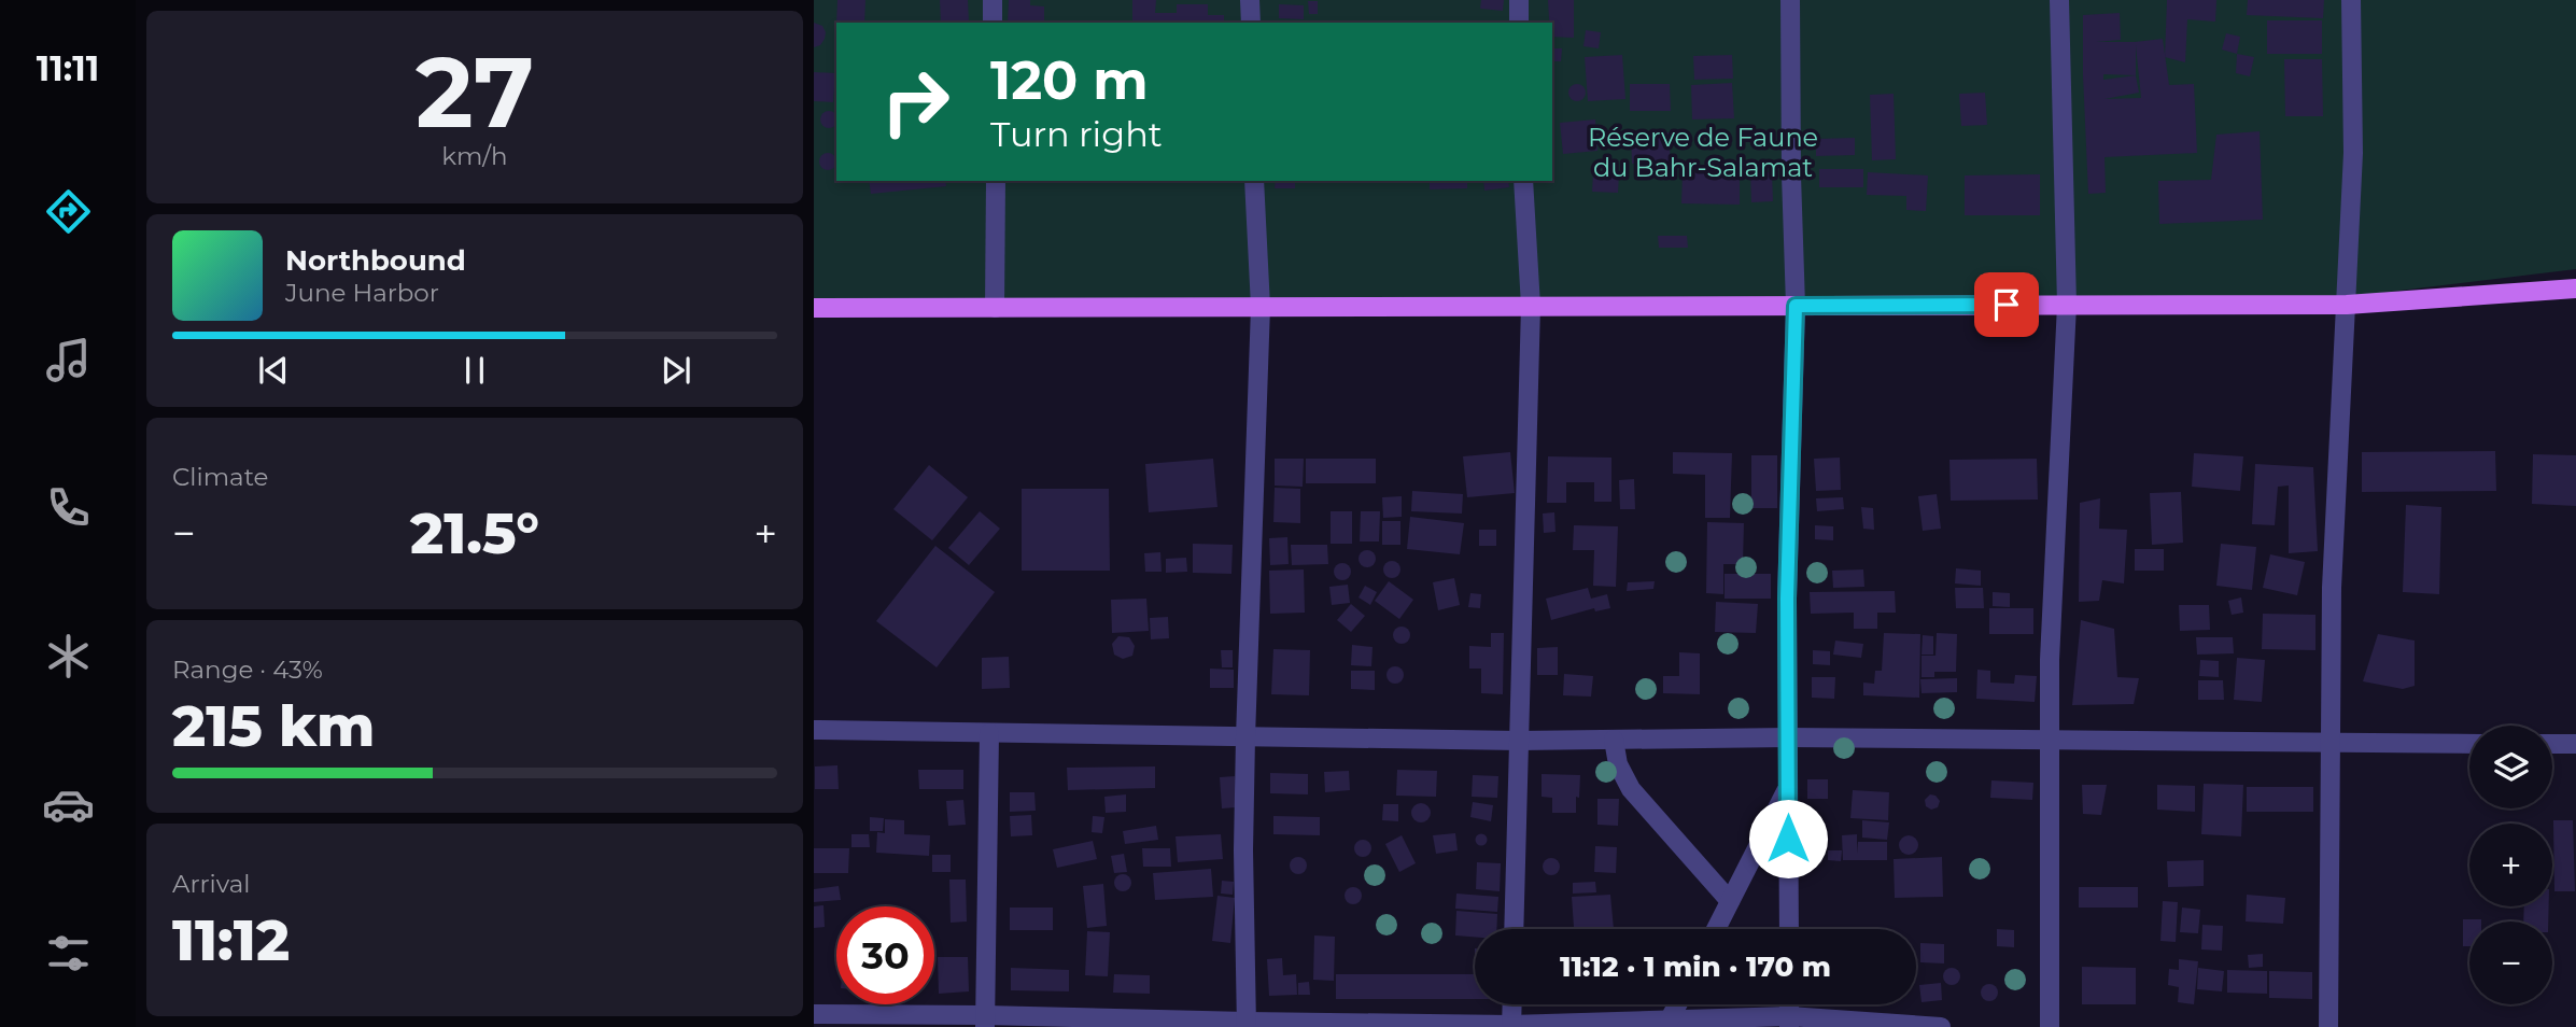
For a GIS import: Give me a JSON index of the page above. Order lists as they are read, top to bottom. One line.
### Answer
{"parks":["Réserve de Faune du Bahr-Salamat"],"page":{"tabs":"11:11","tile":[["27","km/h"],"Climate",["Range · 43%","215 km"],["Arrival","11:12"]],"turn":["120 m","Turn right"],"song":["Northbound","June Harbor"],"heat":["−","21.5°","+"],"map_buttons":["+","−"],"limit":"30","trip":"11:12 · 1 min · 170 m"}}
